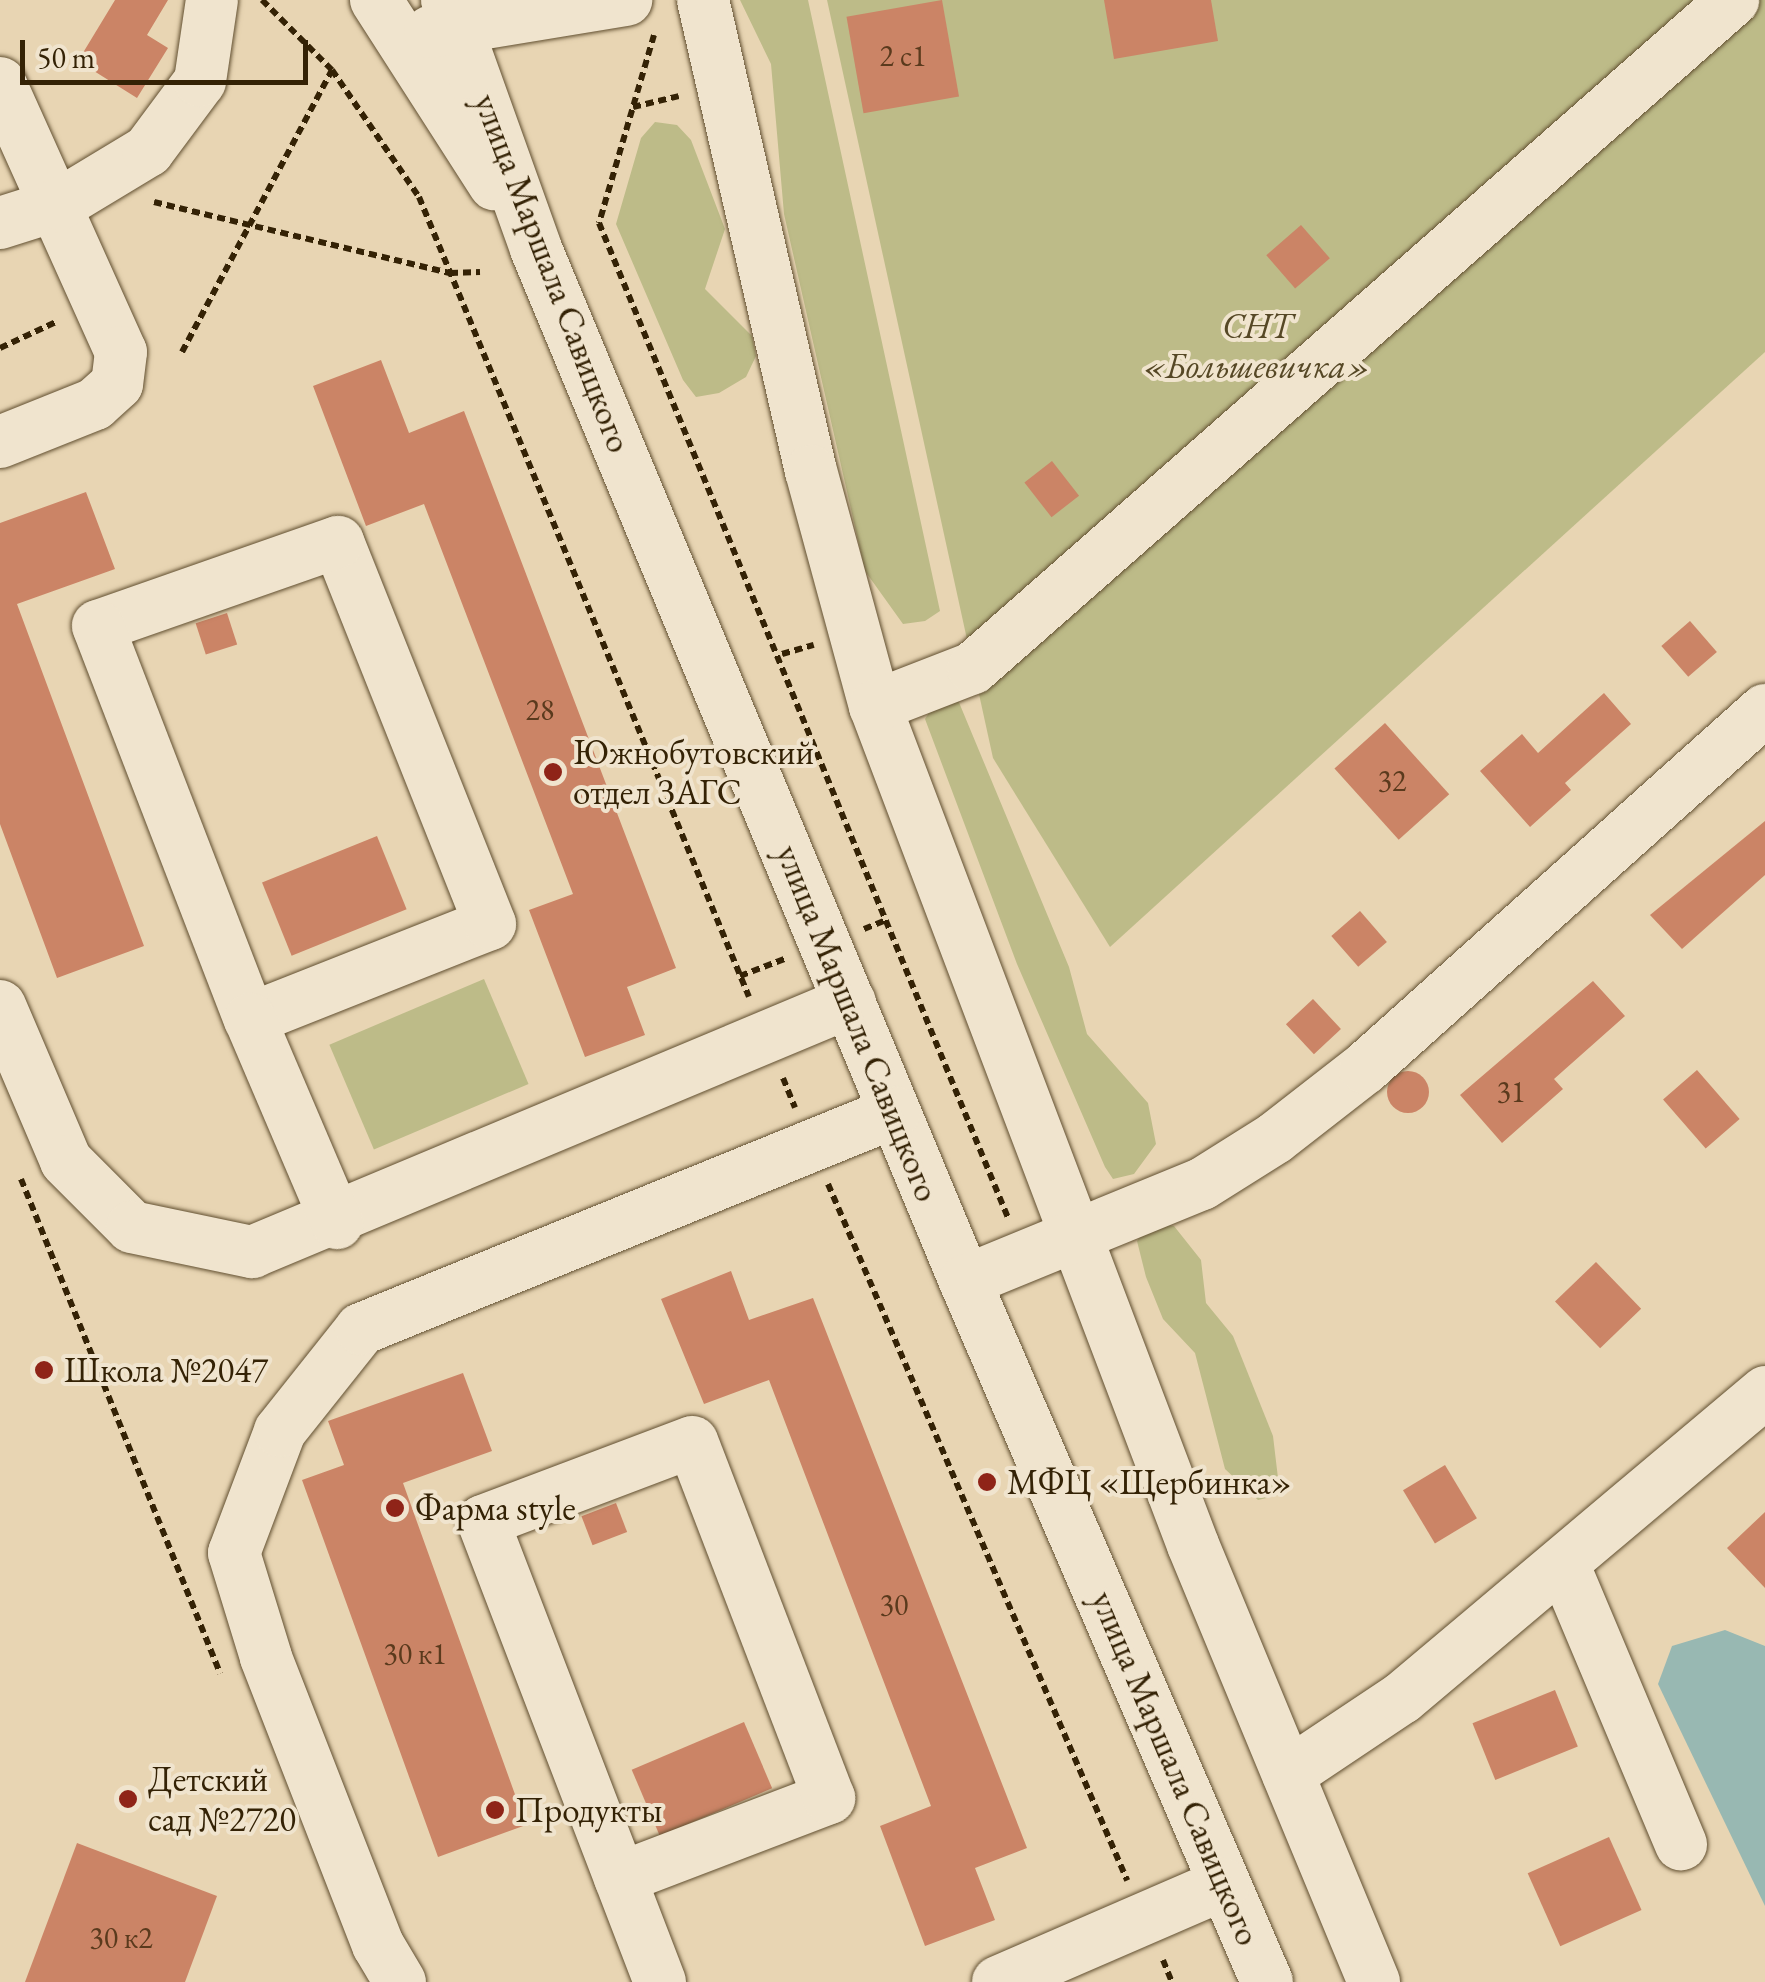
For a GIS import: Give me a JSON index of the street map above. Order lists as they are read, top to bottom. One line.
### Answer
{"streets":{"street":["улица Маршала Савицкого"]},"parks":["СНТ «Большевичка»"],"places":["Южнобутовский отдел ЗАГС","Школа №2047","МФЦ «Щербинка»","Фарма style","Детский сад №2720","Продукты"],"house_numbers":["2 с1","28","32","31","30","30 к1","30 к2"],"scale_bar":"50 m"}
